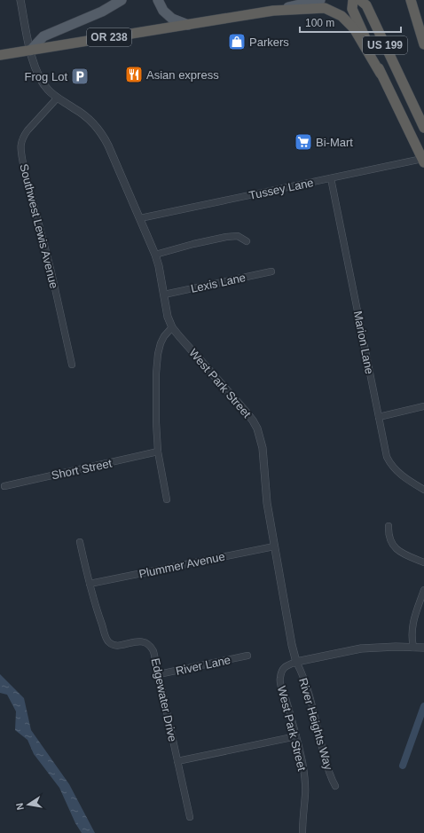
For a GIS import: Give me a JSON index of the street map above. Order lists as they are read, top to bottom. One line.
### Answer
{"streets":{"highway":["OR 238","US 199"],"street":["Tussey Lane","Southwest Lewis Avenue","Lexis Lane","Marion Lane","West Park Street","Short Street","Plummer Avenue","River Lane","Edgewater Drive","River Heights Way"]},"crossings":[["OR 238","West Park Street"],["US 199","Tussey Lane"],["Tussey Lane","Marion Lane"],["Tussey Lane","West Park Street"],["Southwest Lewis Avenue","West Park Street"],["Lexis Lane","West Park Street"],["West Park Street","Plummer Avenue"],["West Park Street","River Heights Way"],["Plummer Avenue","Edgewater Drive"],["River Lane","Edgewater Drive"]],"places":{"shop":["Parkers"],"restaurant":["Asian express"],"parking":["Frog Lot"],"supermarket":["Bi-Mart"]},"scale_bar":"100 m","north":"left"}
